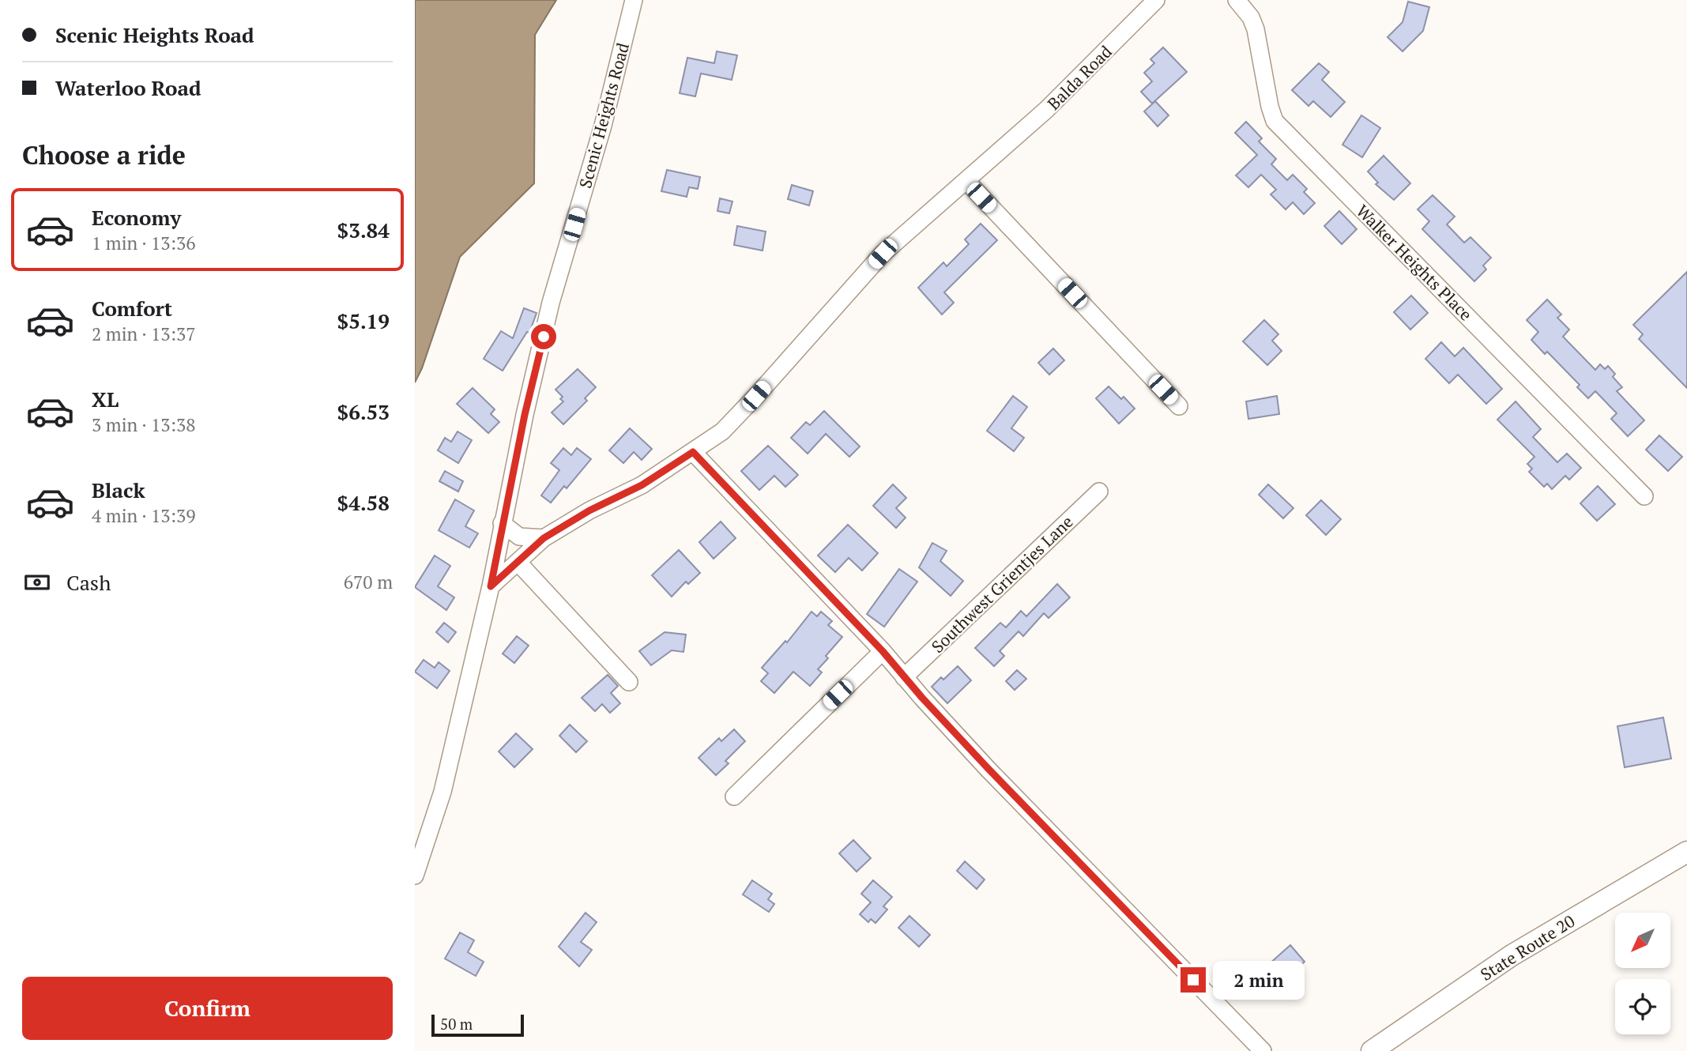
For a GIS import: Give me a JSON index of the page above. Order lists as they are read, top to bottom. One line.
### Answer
{"streets":{"main road":["State Route 20"],"street":["Balda Road","Scenic Heights Road","Walker Heights Place","Southwest Grientjes Lane"]},"crossings":[["Balda Road","Scenic Heights Road"]],"scale_bar":"50 m","north":"bottom left","page":{"banner":["Scenic Heights Road","Waterloo Road"],"heading":"Choose a ride","list":[{"name":"Economy","note":"1 min · 13:36","value":"$3.84"},{"name":"Comfort","note":"2 min · 13:37","value":"$5.19"},{"name":"XL","note":"3 min · 13:38","value":"$6.53"},{"name":"Black","note":"4 min · 13:39","value":"$4.58"}],"pay":["Cash","670 m"],"bubble":"2 min","buttons":"Confirm","scale":"50 m"}}
